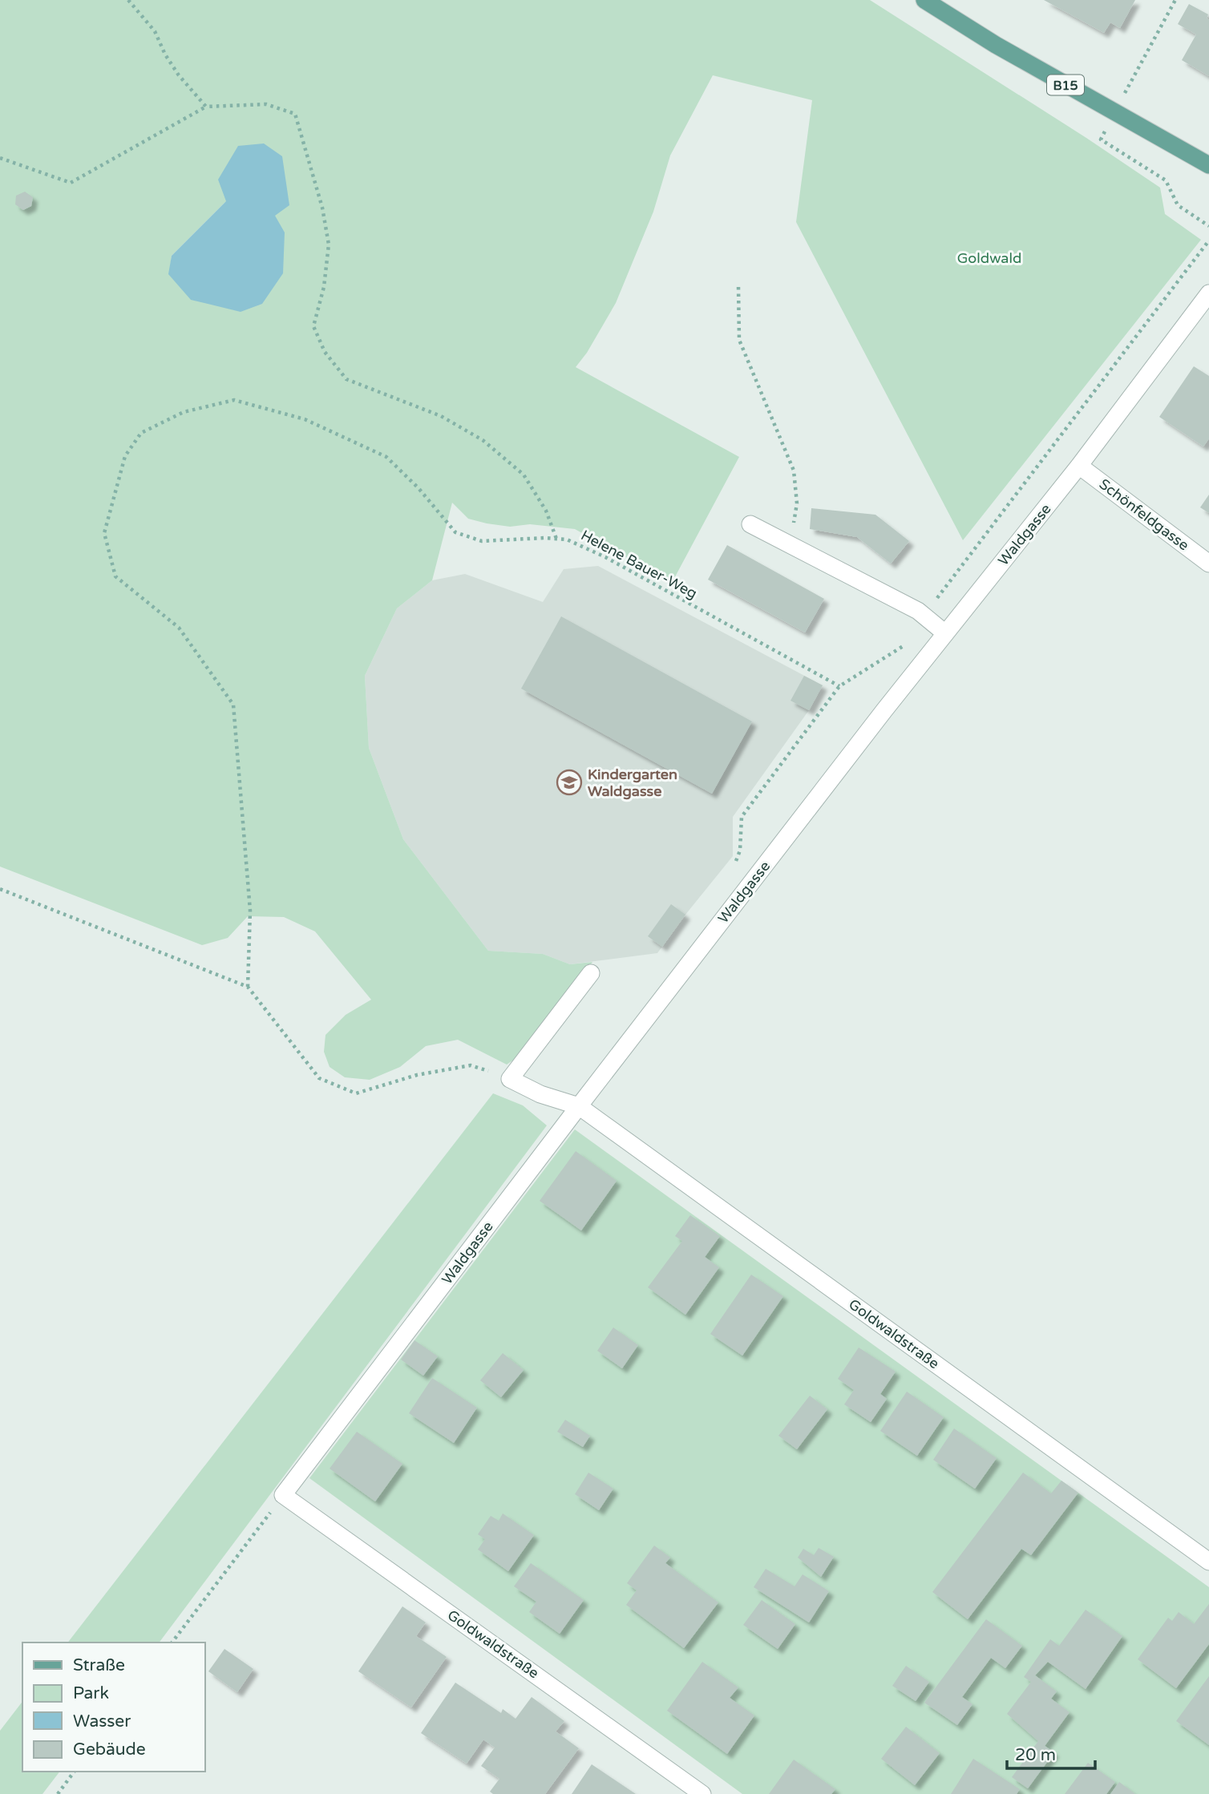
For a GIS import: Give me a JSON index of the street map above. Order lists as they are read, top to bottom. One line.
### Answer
{"streets":{"main road":["B15"],"street":["Schönfeldgasse","Waldgasse","Goldwaldstraße"],"path":["Helene Bauer-Weg"]},"crossings":[["Schönfeldgasse","Waldgasse"],["Waldgasse","Goldwaldstraße"]],"parks":["Goldwald"],"places":{"school or university":["Kindergarten Waldgasse"]},"legend":["Straße","Park","Wasser","Gebäude"],"scale_bar":"20 m"}
